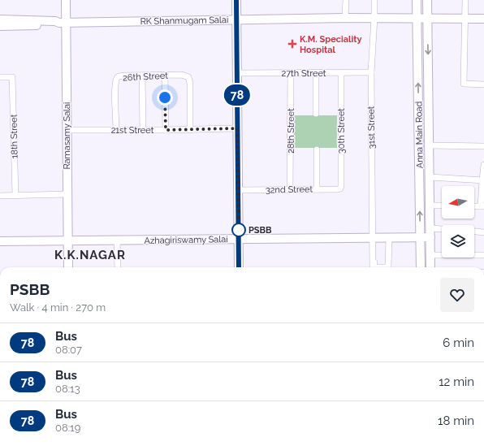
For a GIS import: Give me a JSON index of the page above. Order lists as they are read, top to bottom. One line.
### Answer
{"streets":{"street":["RK Shanmugam Salai","27th Street","26th Street","31st Street","21st Street","28th Street","30th Street","Anna Main Road","Ramasamy Salai","18th Street","32nd Street","Azhagiriswamy Salai"]},"crossings":[["RK Shanmugam Salai","31st Street"],["RK Shanmugam Salai","Anna Main Road"],["RK Shanmugam Salai","Ramasamy Salai"],["27th Street","31st Street"],["27th Street","28th Street"],["27th Street","30th Street"],["26th Street","21st Street"],["31st Street","Azhagiriswamy Salai"],["21st Street","Ramasamy Salai"],["28th Street","32nd Street"],["30th Street","32nd Street"],["Anna Main Road","Azhagiriswamy Salai"],["Ramasamy Salai","Azhagiriswamy Salai"]],"districts":["K.K.NAGAR"],"places":{"health":["K.M. Speciality Hospital"],"other":["PSBB"]},"lines":["bus line 78"],"north":"left","page":{"on_map":"78","heading":["PSBB","Walk · 4 min · 270 m"],"list":[{"mark":"78","name":"Bus","note":"08:07","value":"6 min"},{"mark":"78","name":"Bus","note":"08:13","value":"12 min"},{"mark":"78","name":"Bus","note":"08:19","value":"18 min"}]}}
